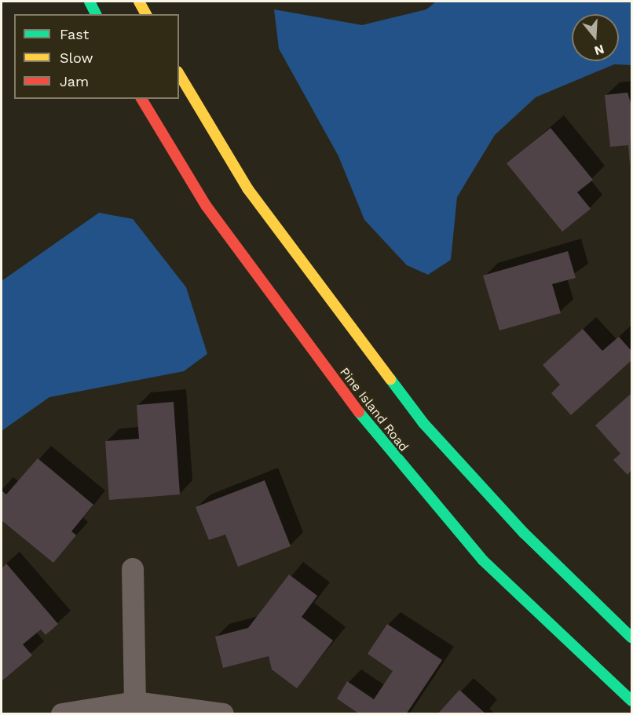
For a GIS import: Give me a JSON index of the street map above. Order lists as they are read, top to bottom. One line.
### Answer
{"streets":{"main road":["Pine Island Road"]},"legend":["Fast","Slow","Jam"],"north":"bottom"}
